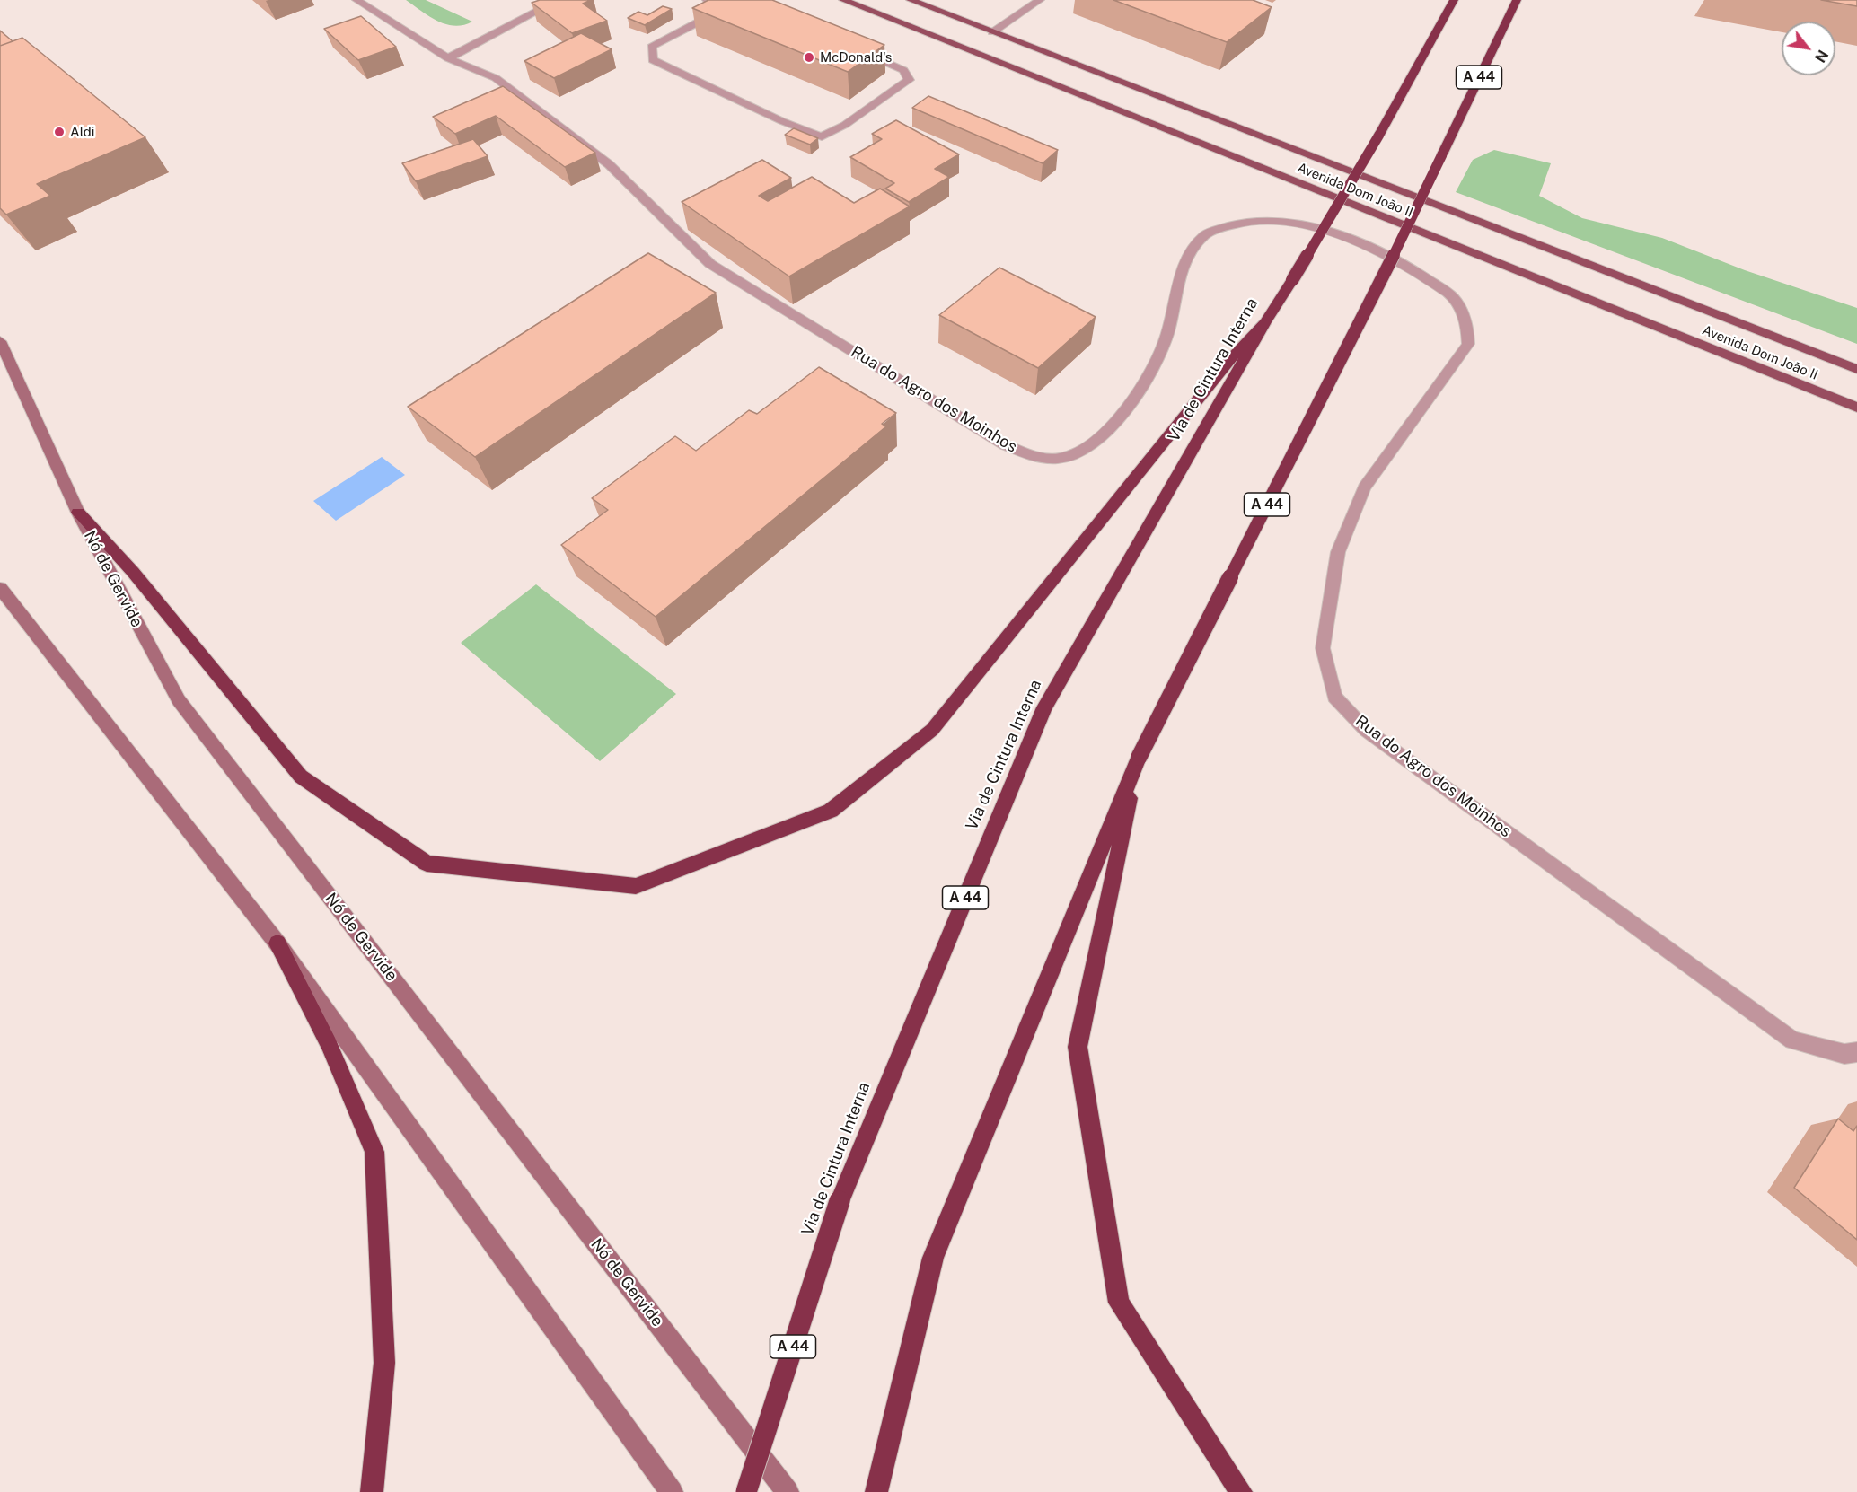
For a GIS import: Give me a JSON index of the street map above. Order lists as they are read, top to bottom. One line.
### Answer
{"streets":{"highway":["A 44","Via de Cintura Interna"],"main road":["Avenida Dom João II","Nó de Gervide"],"street":["Rua do Agro dos Moinhos"]},"places":["McDonald's","Aldi"],"north":"bottom right"}
